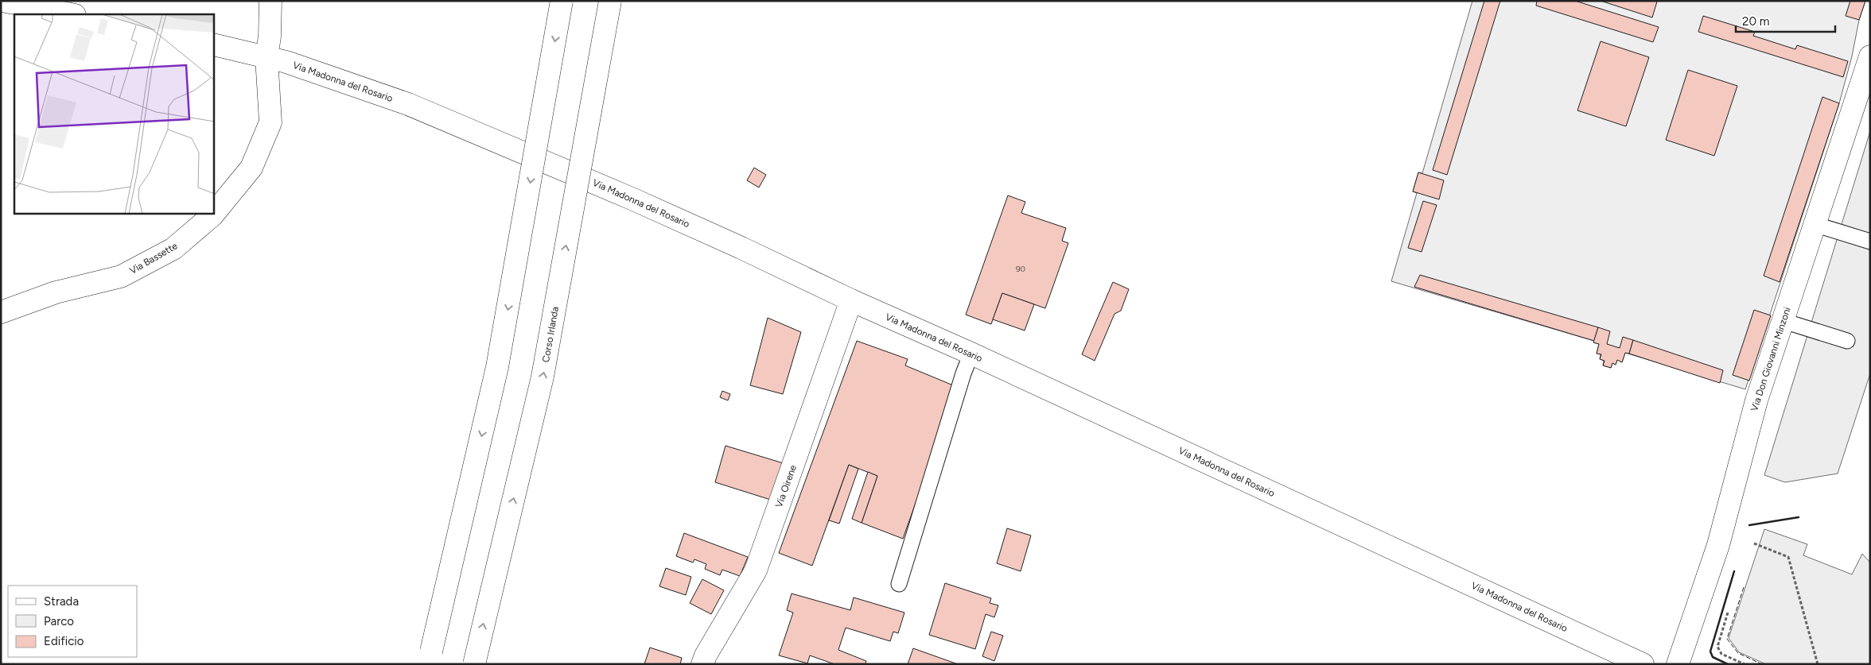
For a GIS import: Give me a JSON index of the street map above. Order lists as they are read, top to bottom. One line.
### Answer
{"streets":{"main road":["Via Madonna del Rosario","Via Bassette","Corso Irlanda","Via Don Giovanni Minzoni","Via Oirene"]},"crossings":[["Via Madonna del Rosario","Via Bassette"],["Via Madonna del Rosario","Via Oirene"]],"house_numbers":["90"],"legend":["Strada","Parco","Edificio"],"scale_bar":"20 m"}
